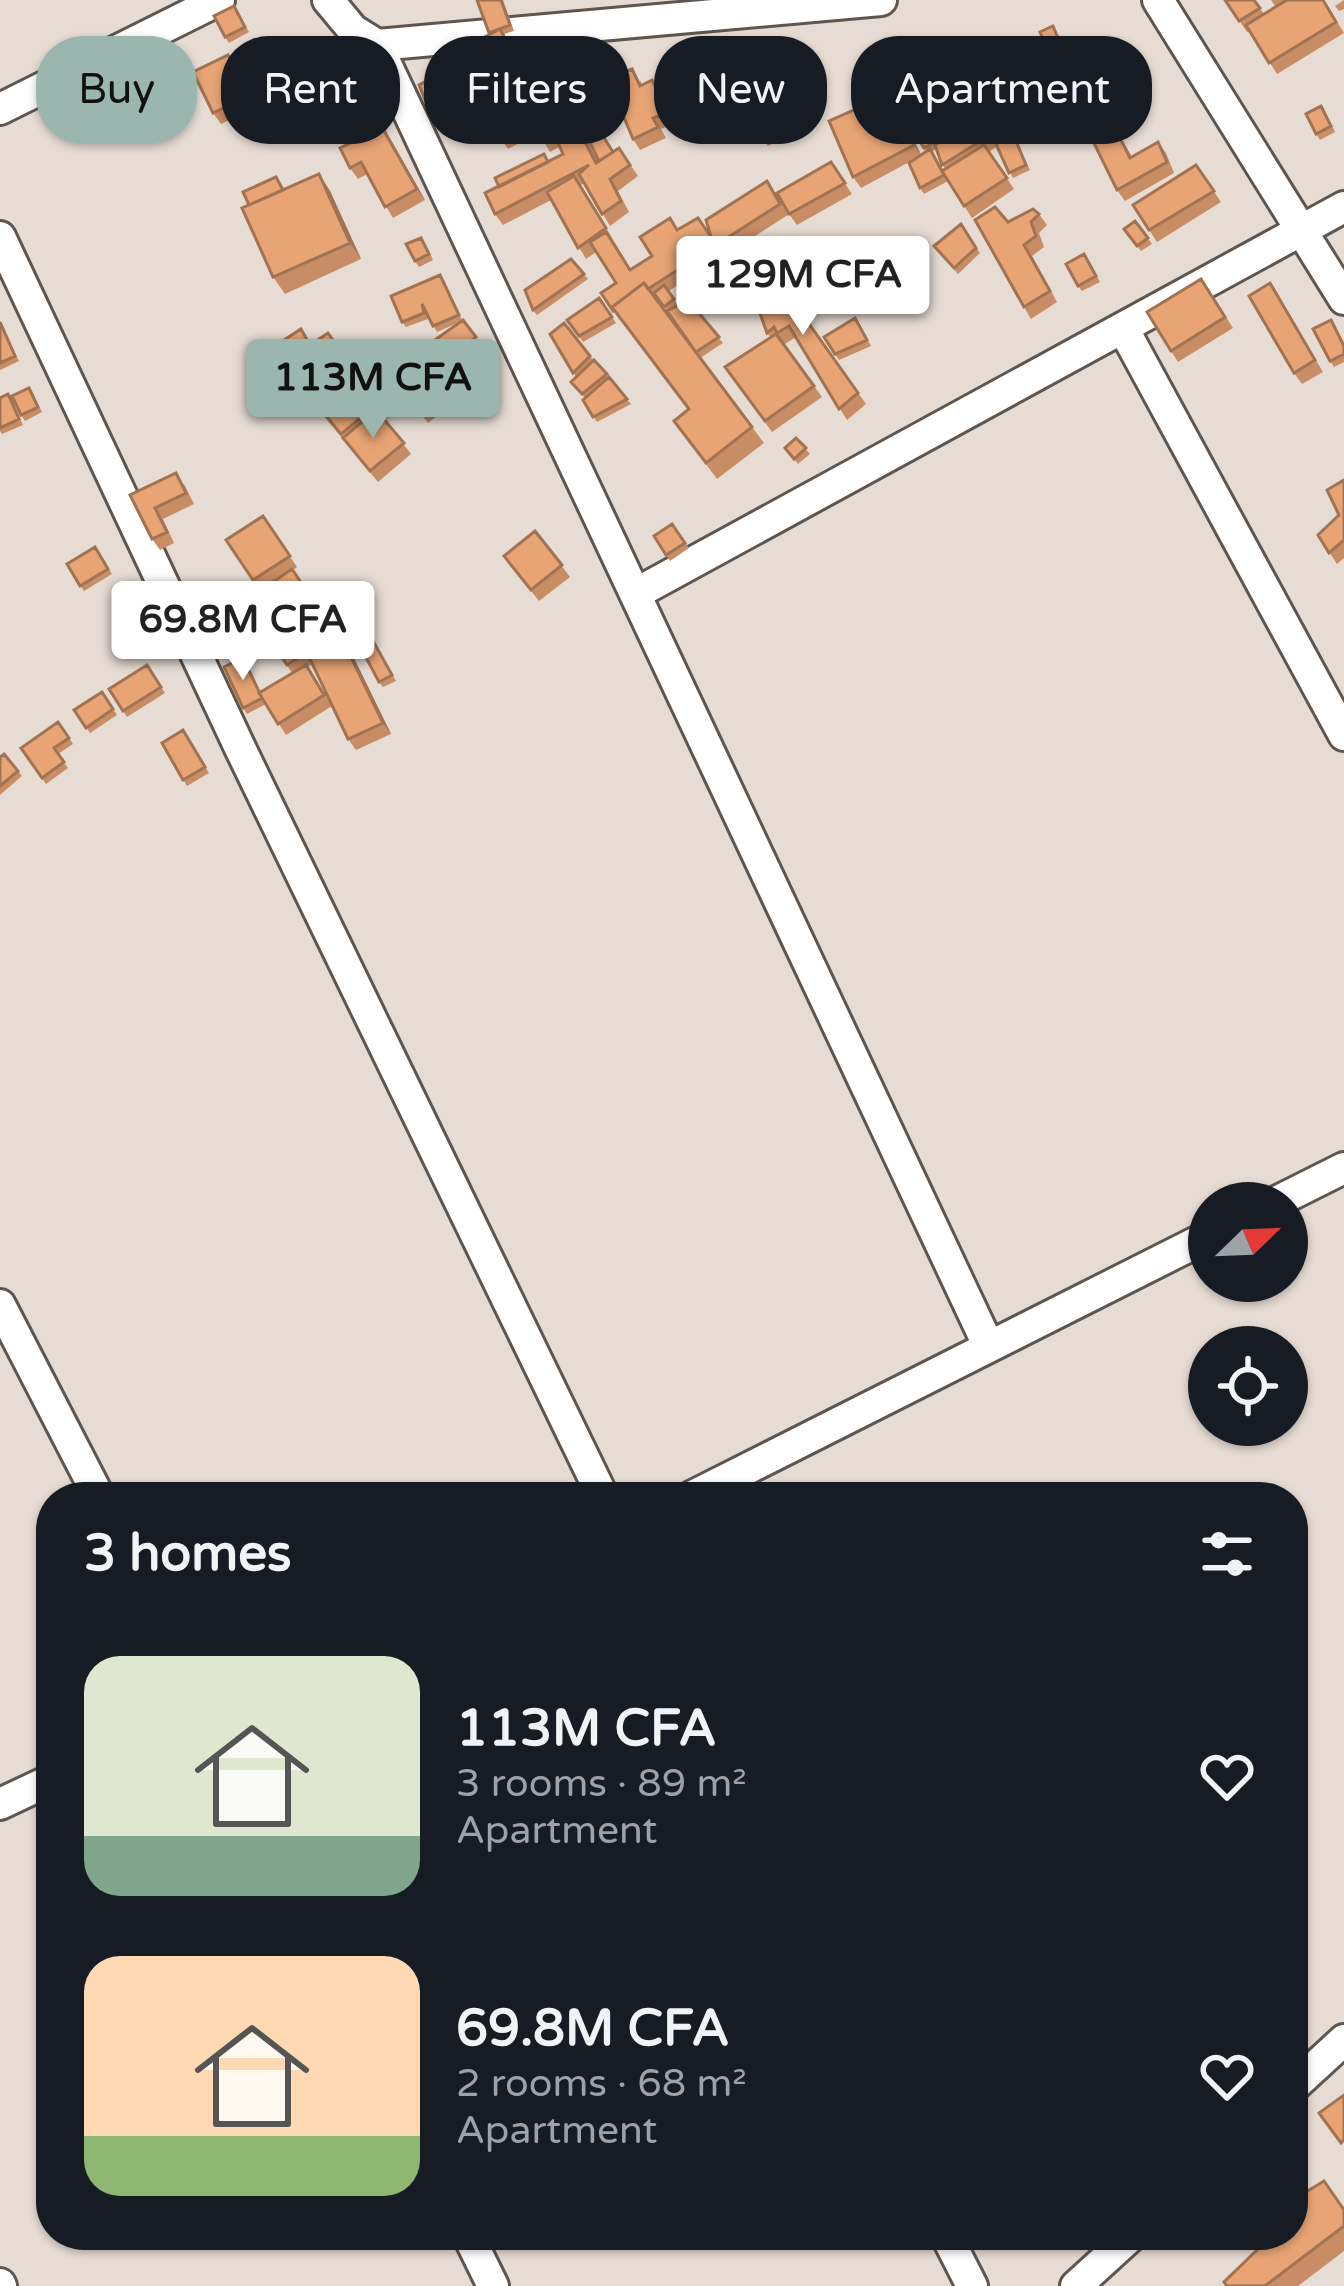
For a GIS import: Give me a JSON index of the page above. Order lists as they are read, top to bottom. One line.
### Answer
{"north":"top right","page":{"chip":["Buy","Rent","Filters","New","Apartment"],"price":["129M CFA","113M CFA","69.8M CFA"],"heading":"3 homes","list":[{"name":"113M CFA","note":"3 rooms · 89 m² · Apartment"},{"name":"69.8M CFA","note":"2 rooms · 68 m² · Apartment"}]}}
